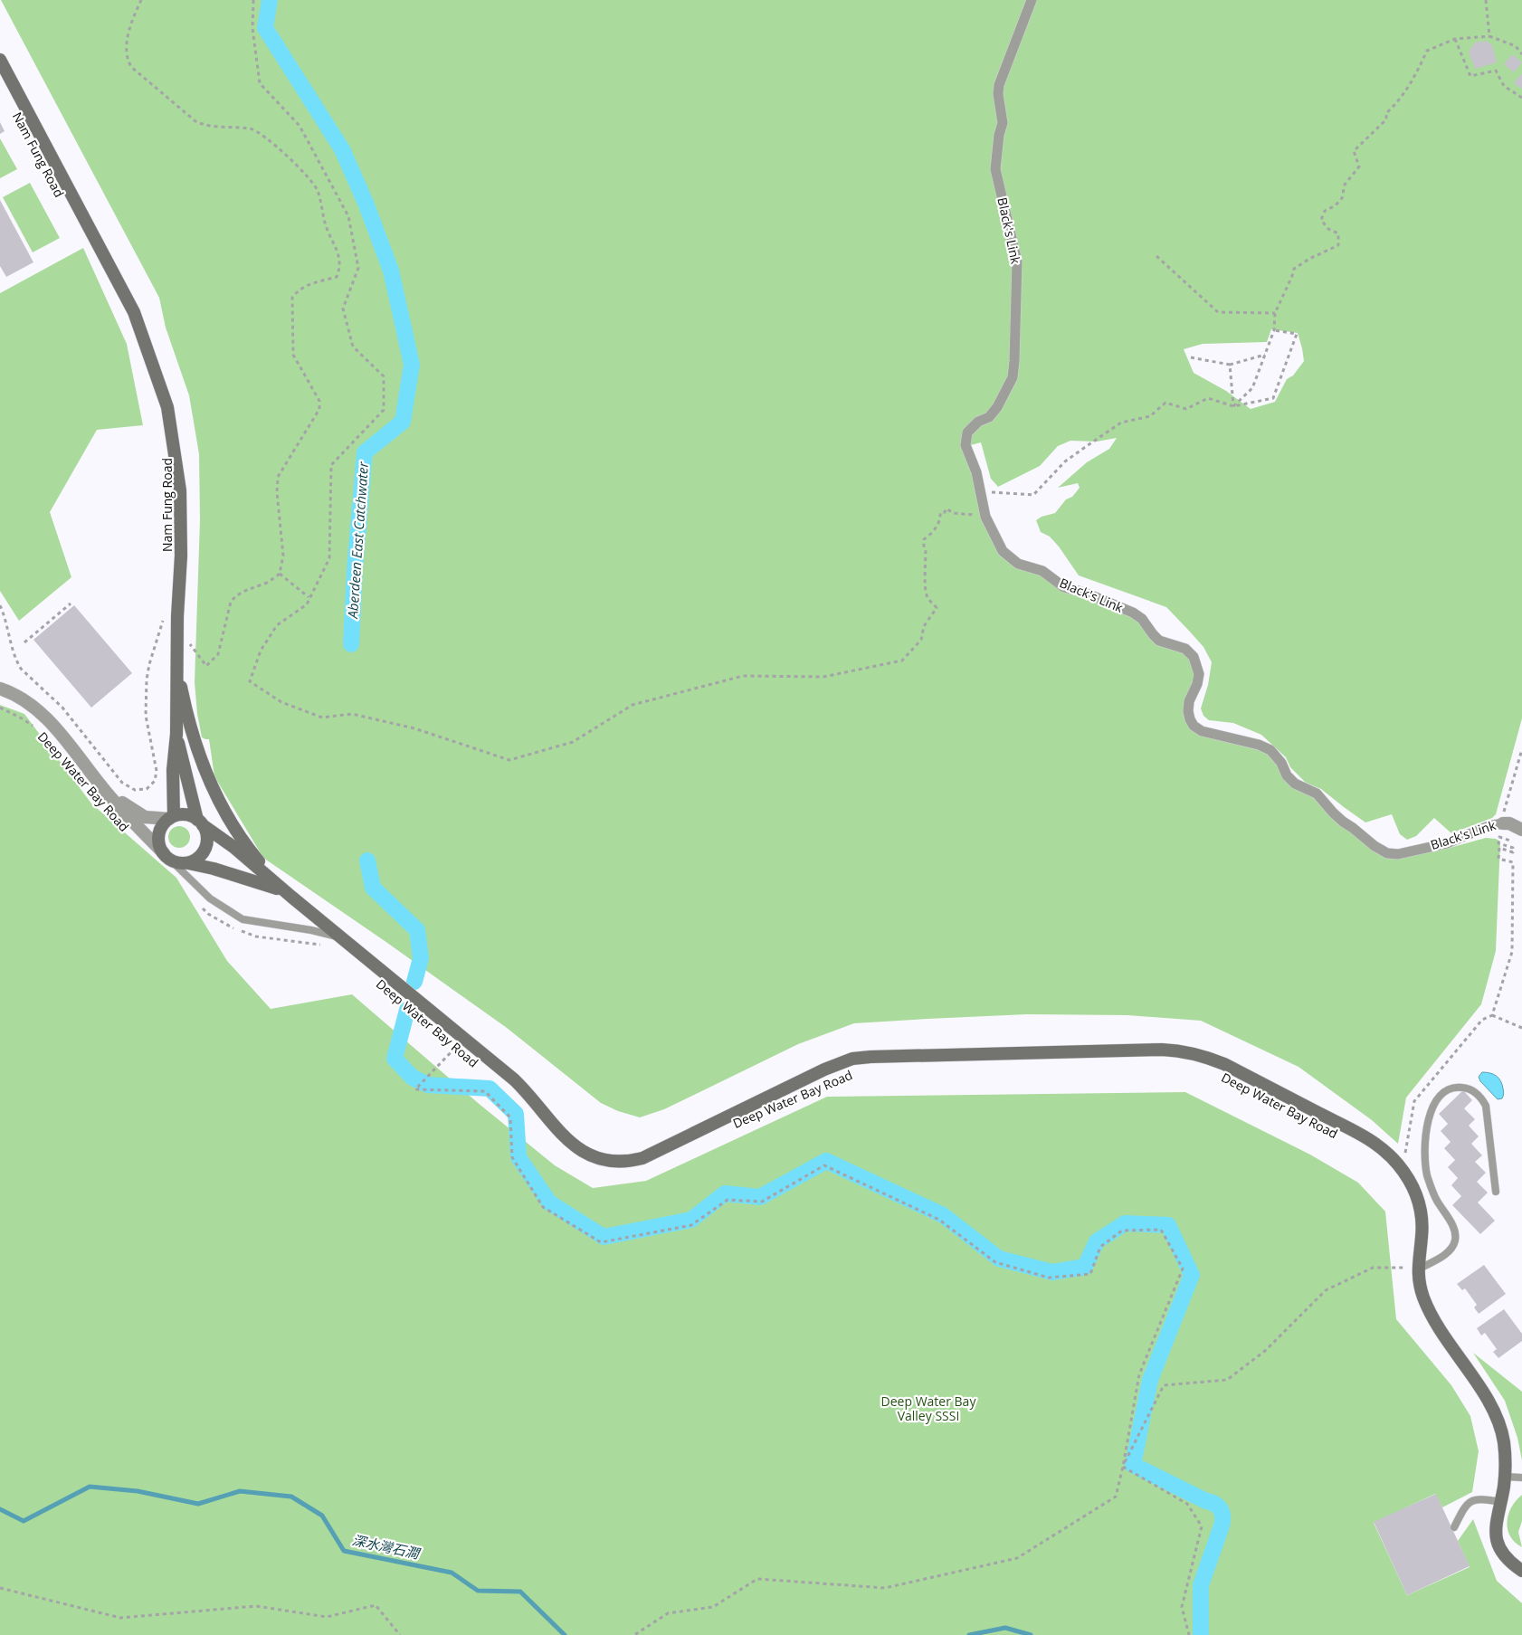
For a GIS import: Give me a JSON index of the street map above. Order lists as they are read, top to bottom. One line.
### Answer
{"streets":{"main road":["Nam Fung Road","Deep Water Bay Road"],"street":["Black's Link"]},"crossings":[["Nam Fung Road","Deep Water Bay Road"]],"water":["Aberdeen East Catchwater","深水灣石澗"],"parks":["Deep Water Bay Valley SSSI"]}
